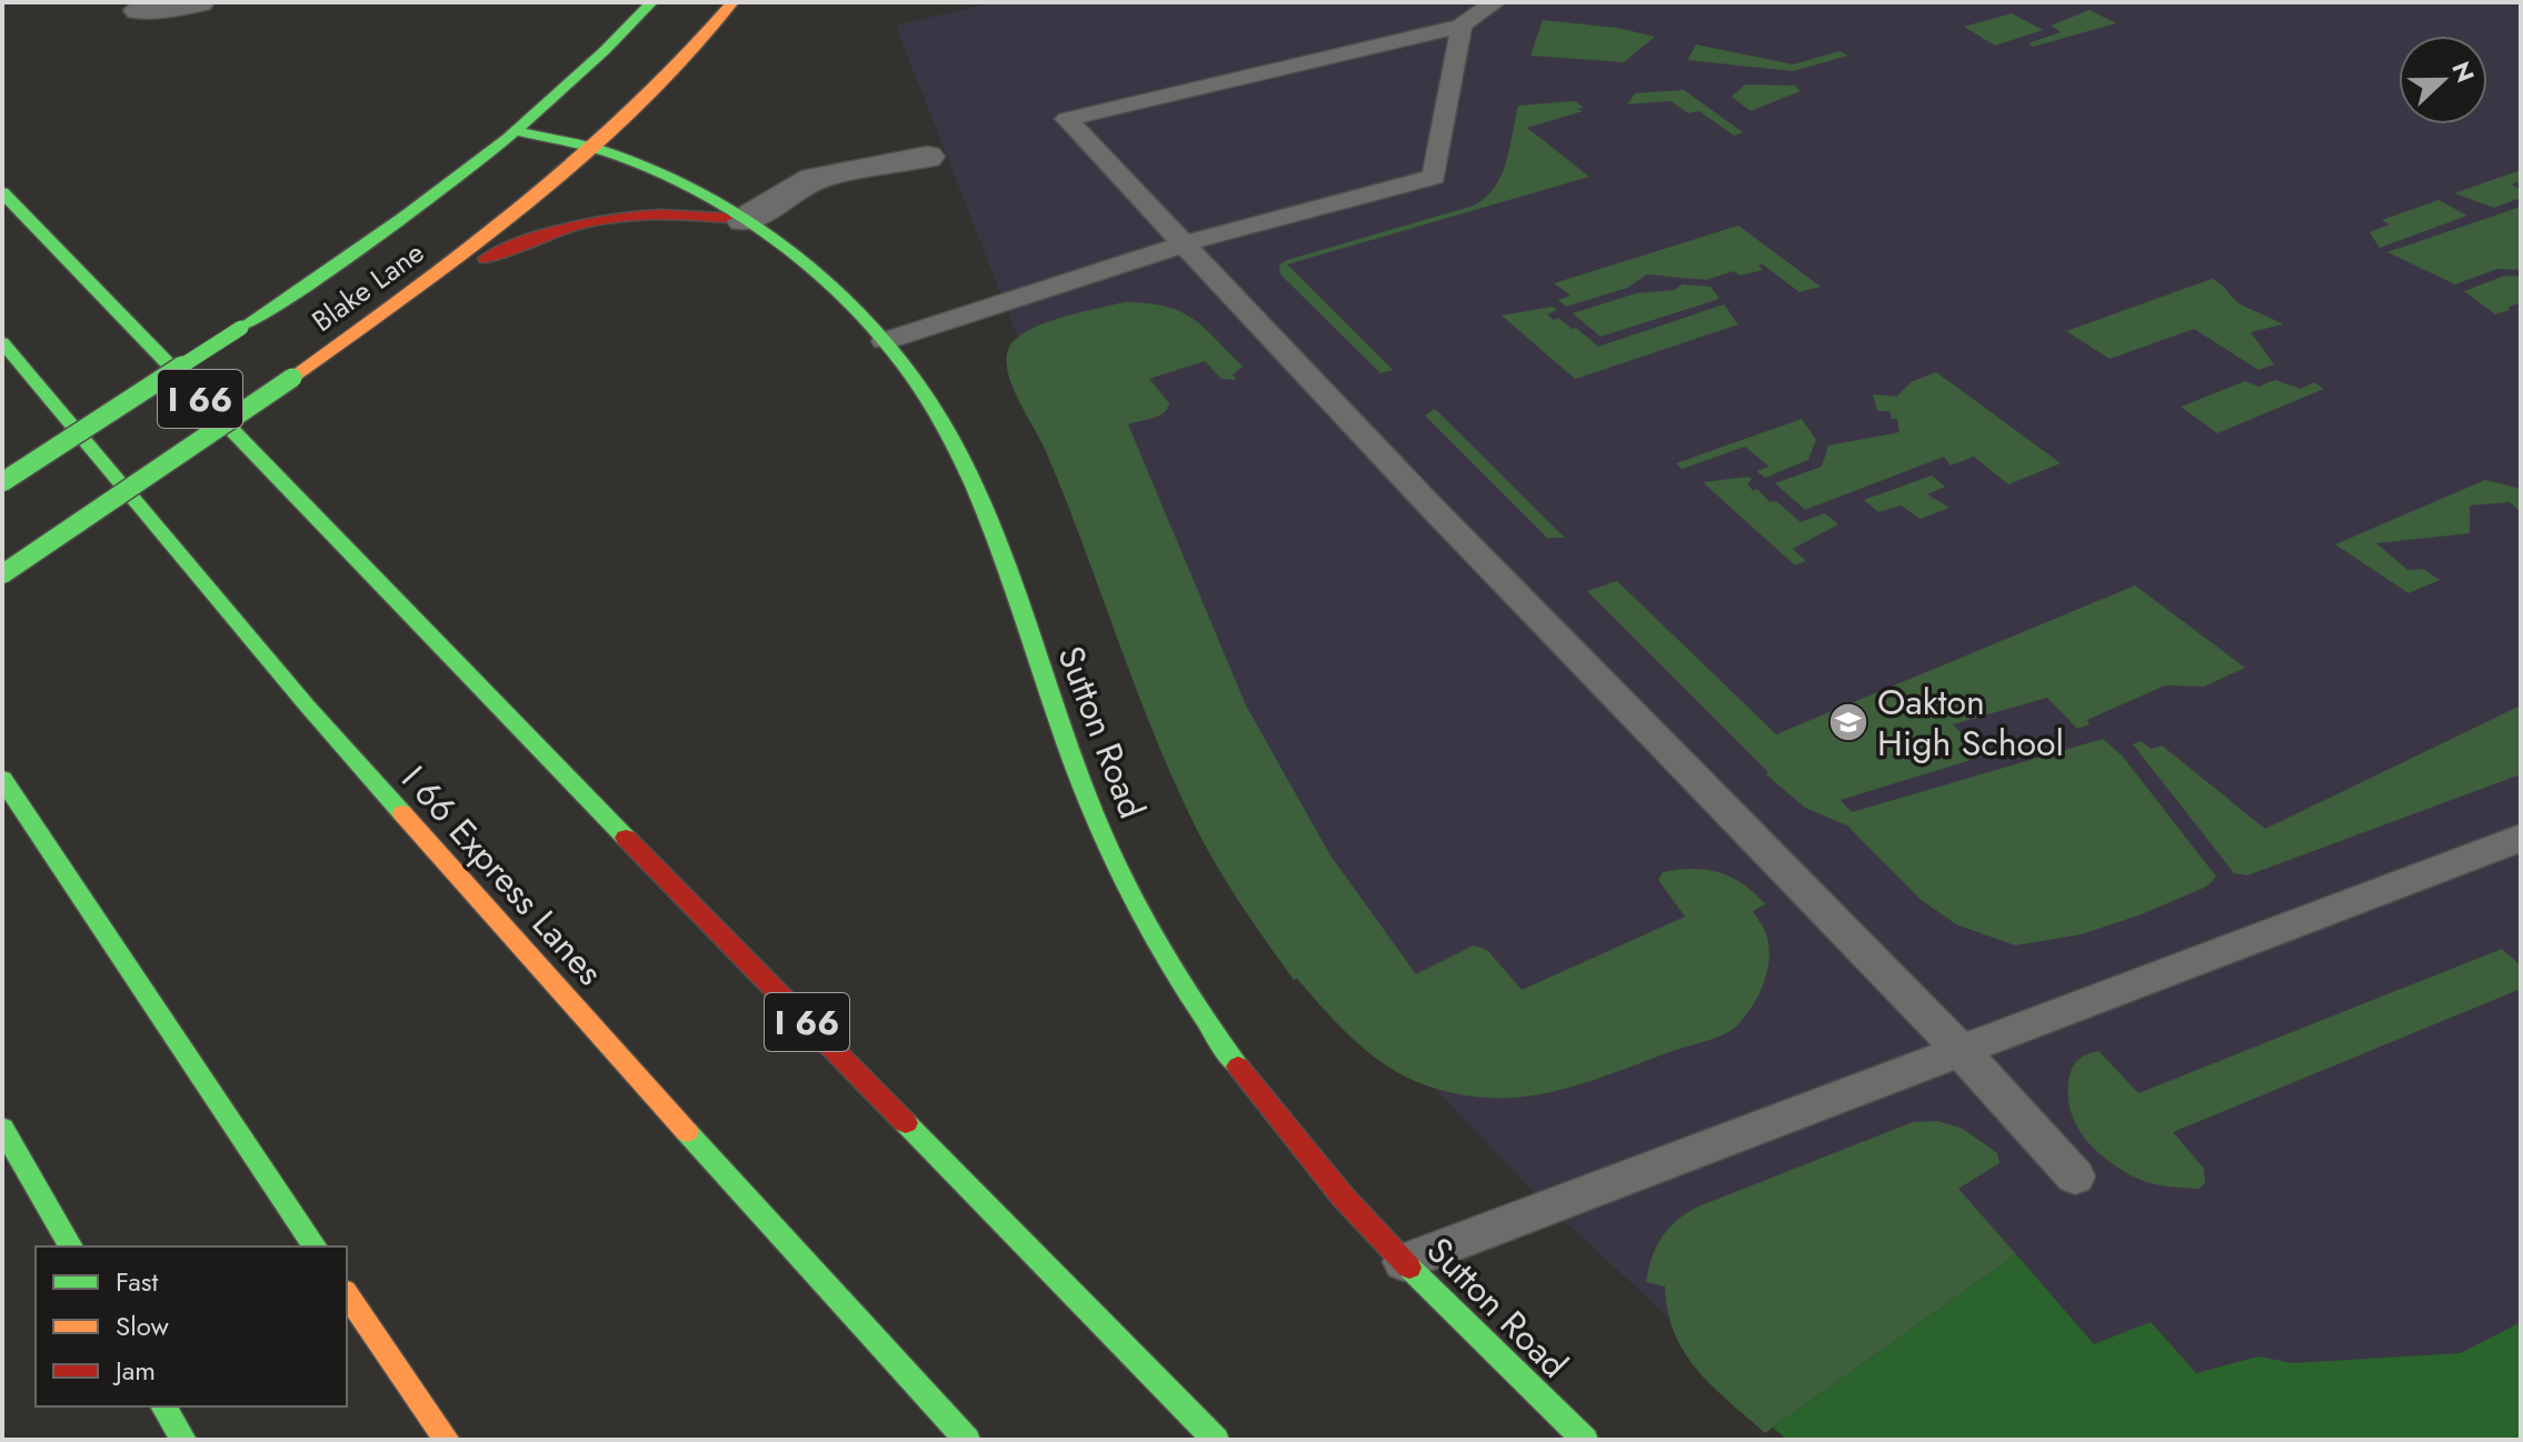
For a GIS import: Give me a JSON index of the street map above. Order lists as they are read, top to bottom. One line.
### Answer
{"streets":{"main road":["Blake Lane","I 66","Sutton Road","I 66 Express Lanes"]},"crossings":[["Blake Lane","Sutton Road"]],"places":{"school or university":["Oakton High School"]},"legend":["Fast","Slow","Jam"],"north":"right"}
